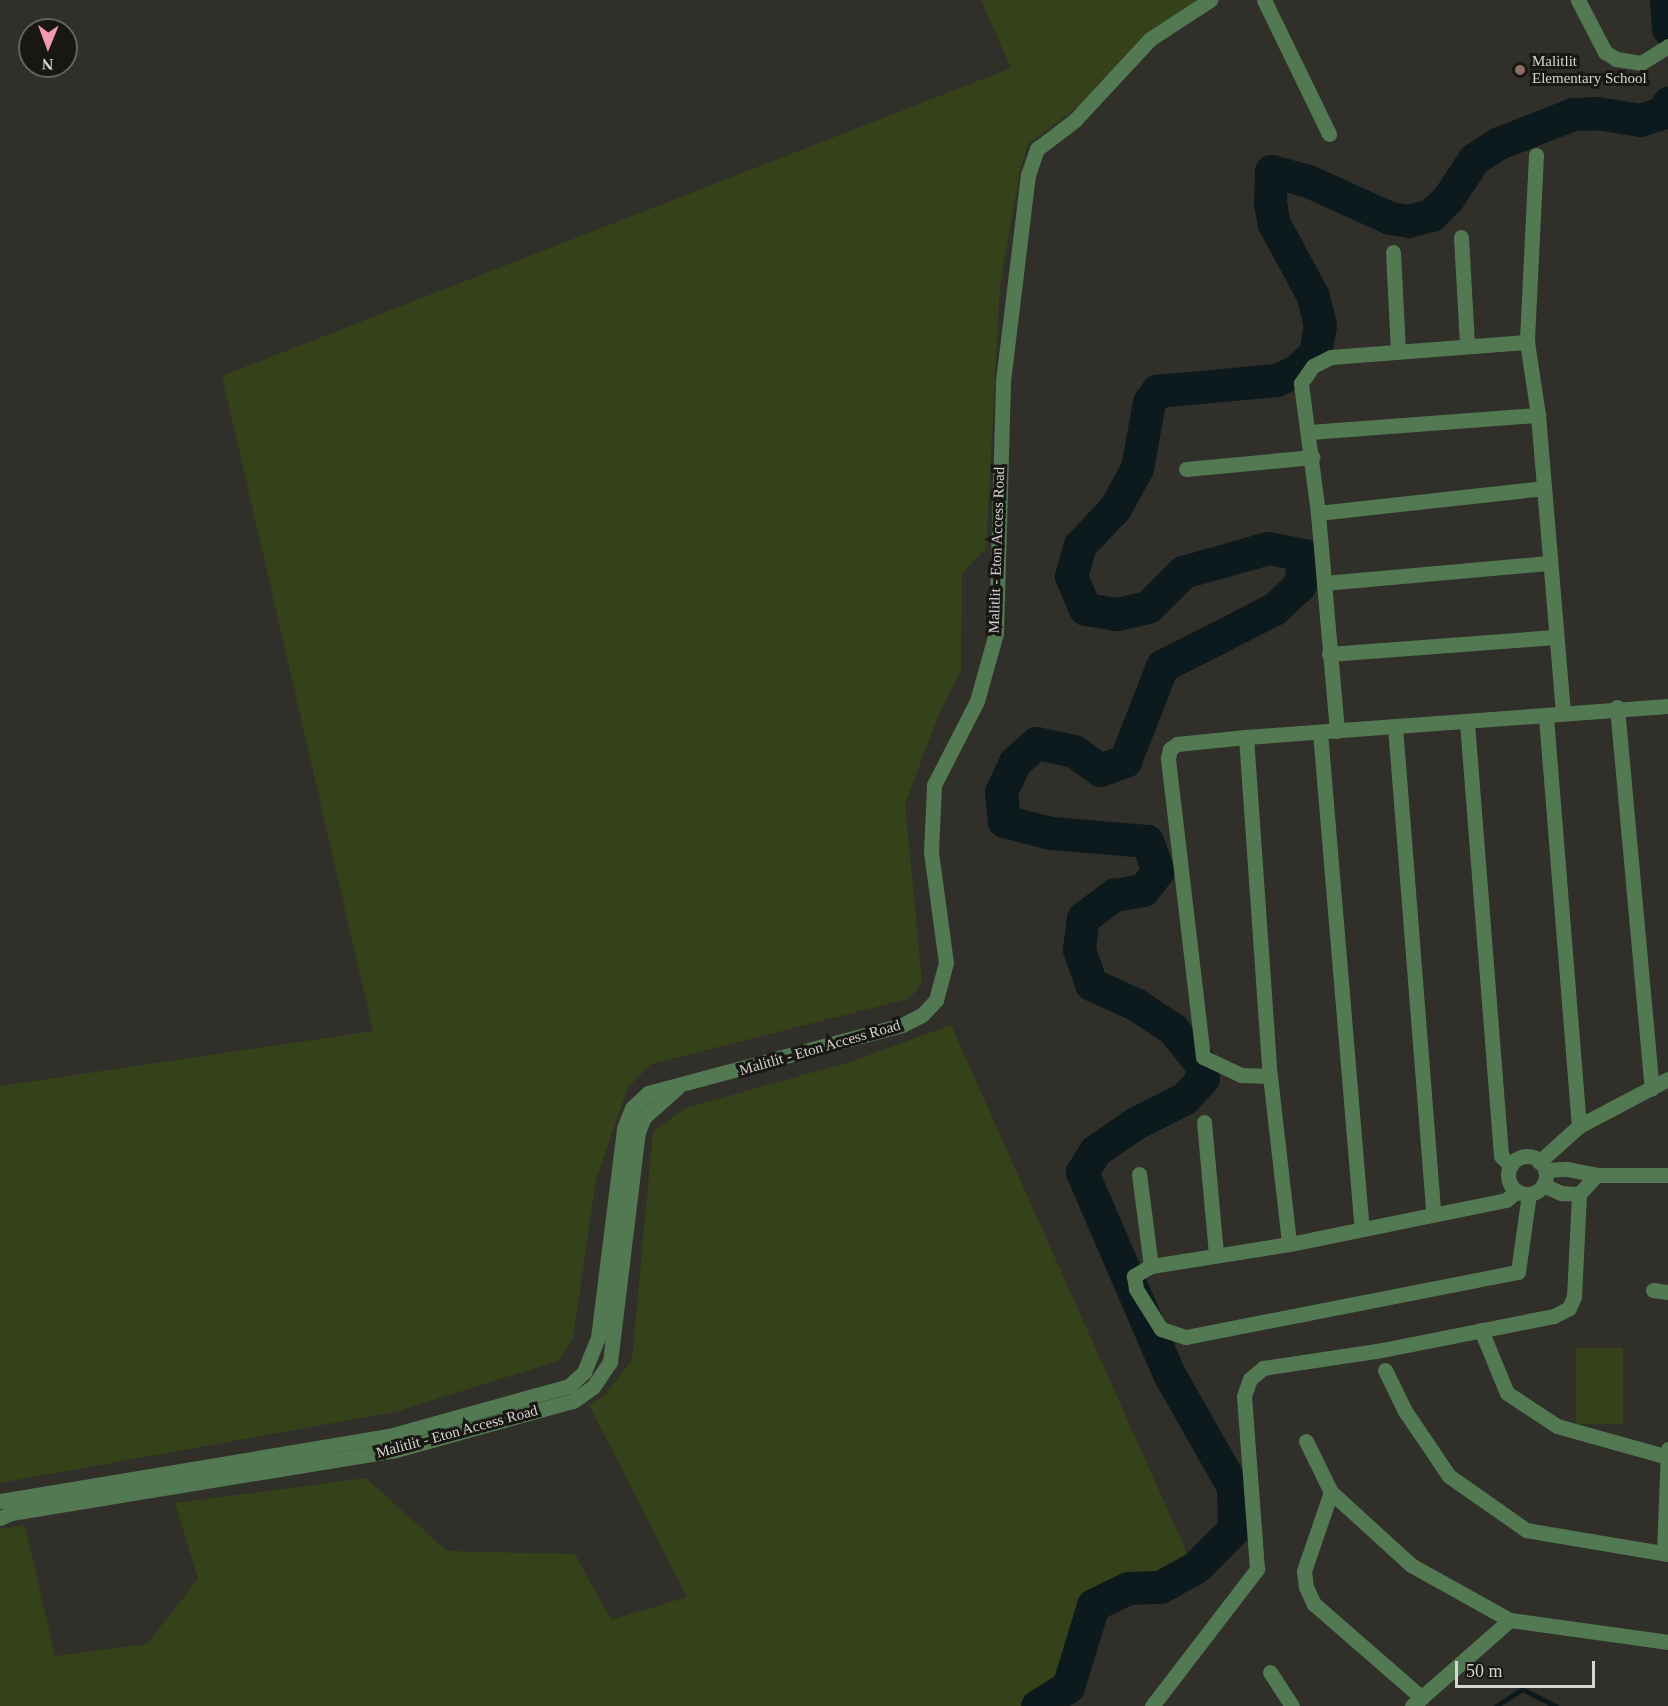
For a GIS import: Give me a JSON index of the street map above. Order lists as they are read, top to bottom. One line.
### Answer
{"streets":{"street":["Malitlit - Eton Access Road"]},"places":["Malitlit Elementary School"],"scale_bar":"50 m","north":"bottom"}
